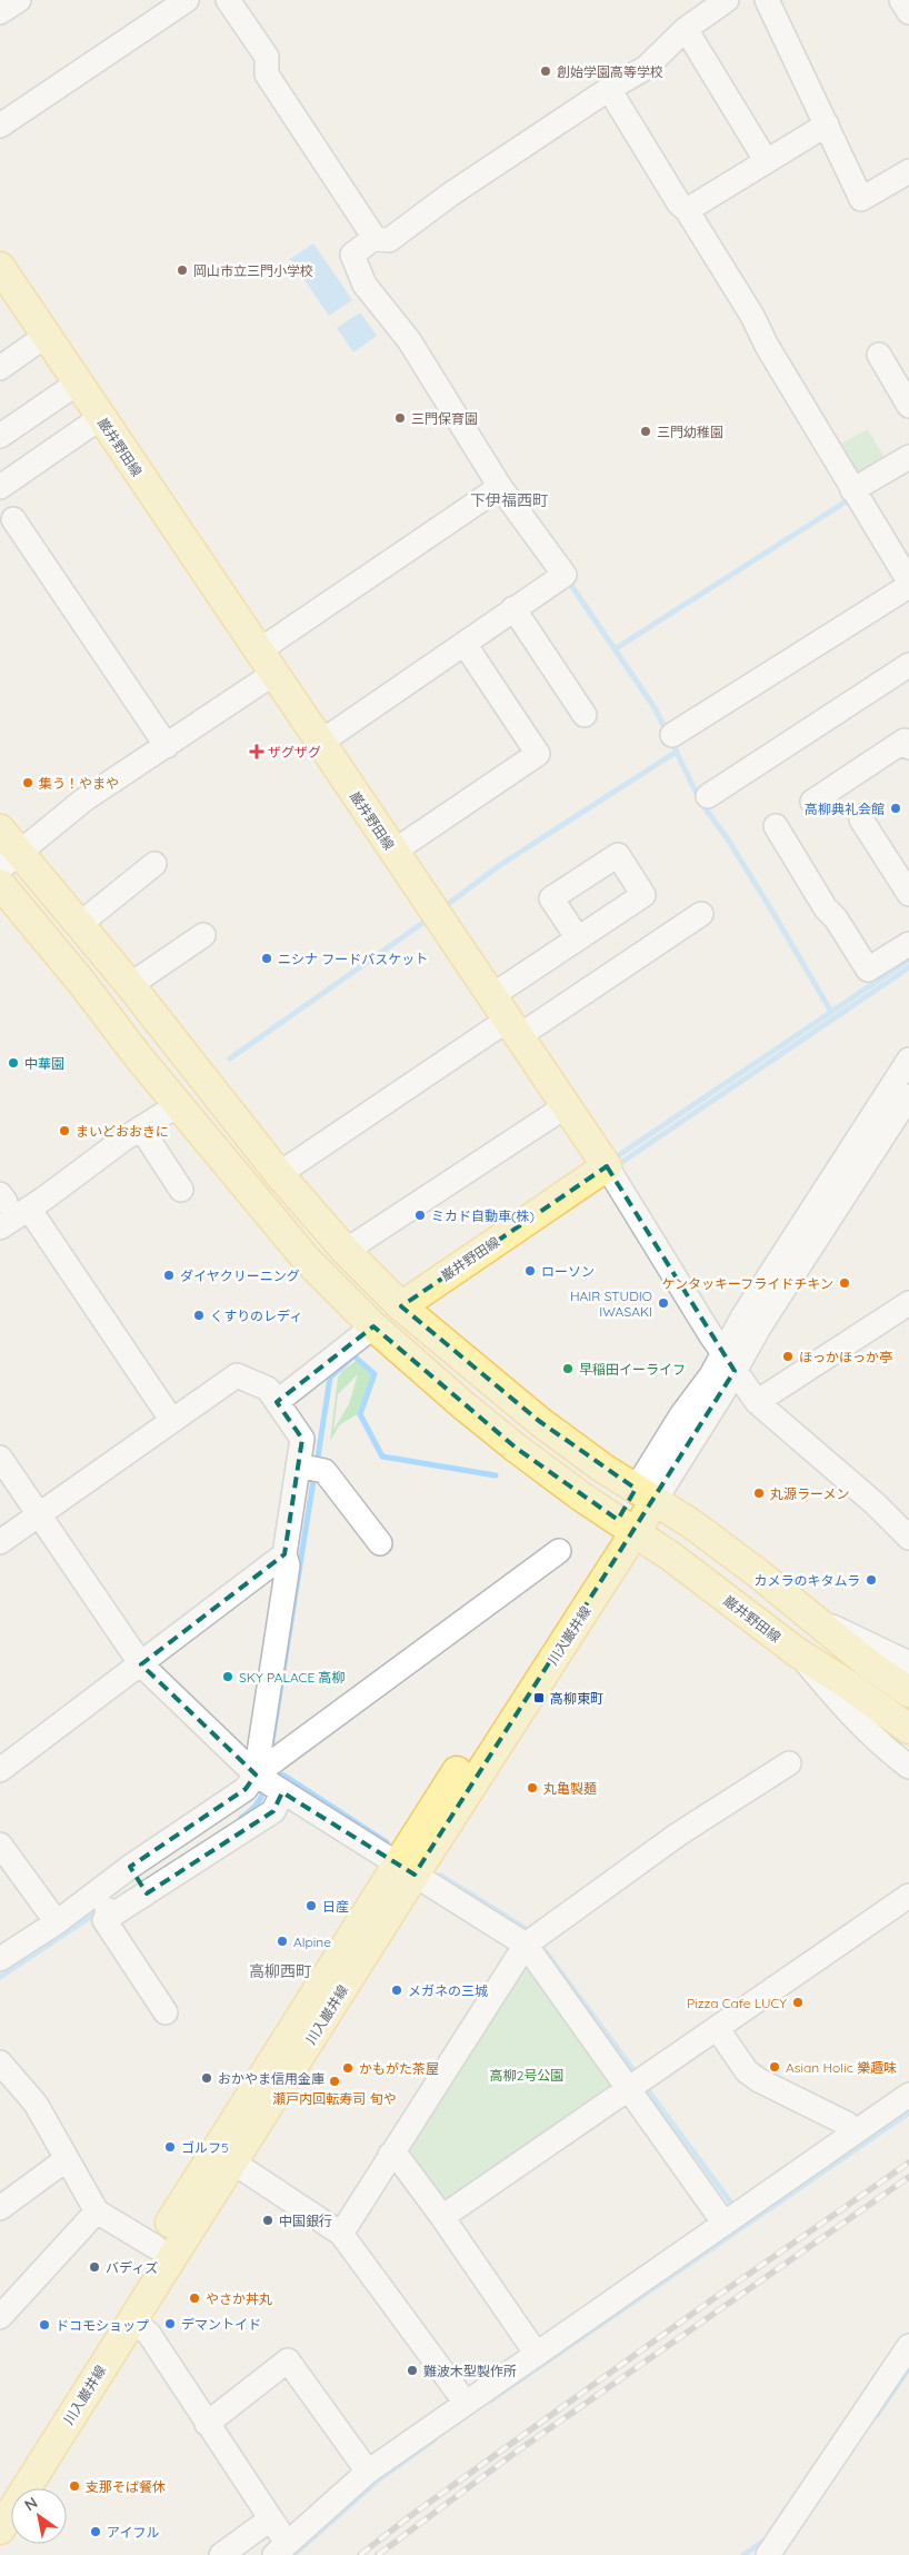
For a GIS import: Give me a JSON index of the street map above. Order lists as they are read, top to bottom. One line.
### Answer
{"streets":{"main road":["巌井野田線","川入巌井線"]},"crossings":[["巌井野田線","川入巌井線"]],"districts":["下伊福西町","高柳西町"],"parks":["高柳2号公園"],"places":{"other":["創始学園高等学校","岡山市立三門小学校","三門保育園","三門幼稚園","集う！やまや","高柳典礼会館","ニシナ フードバスケット","中華園","まいどおおきに","ミカド自動車(株)","ローソン","ダイヤクリーニング","ケンタッキーフライドチキン","HAIR STUDIO IWASAKI","くすりのレディ","ほっかほっか亭","早稲田イーライフ","丸源ラーメン","カメラのキタムラ","SKY PALACE 高柳","丸亀製麺","日産","Alpine","メガネの三城","Pizza Cafe LUCY","Asian Holic 樂趣味","かもがた茶屋","おかやま信用金庫","瀬戸内回転寿司 旬や","ゴルフ5","中国銀行","バディズ","やさか丼丸","デマントイド","ドコモショップ","難波木型製作所","支那そば餐休","アイフル"],"health":["ザグザグ"],"transit":["高柳東町"]},"north":"top left"}
